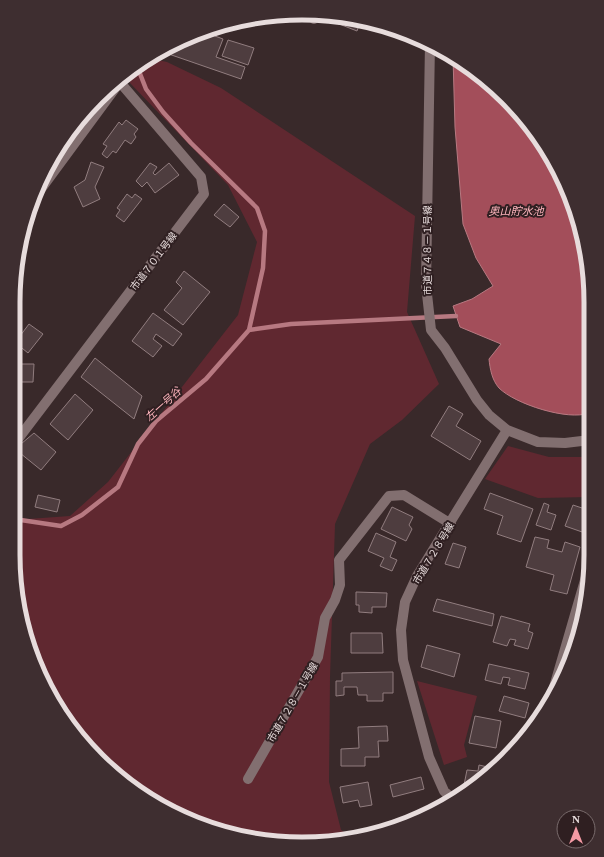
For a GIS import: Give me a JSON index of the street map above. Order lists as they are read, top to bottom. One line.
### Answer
{"streets":{"street":["市道７４８－１号線","市道７０１号線","市道７２８号線","市道７２８－１号線"]},"crossings":[["市道７４８－１号線","市道７２８号線"],["市道７２８号線","市道７２８－１号線"]],"water":["奥山貯水池","左一号谷"],"north":"top"}
